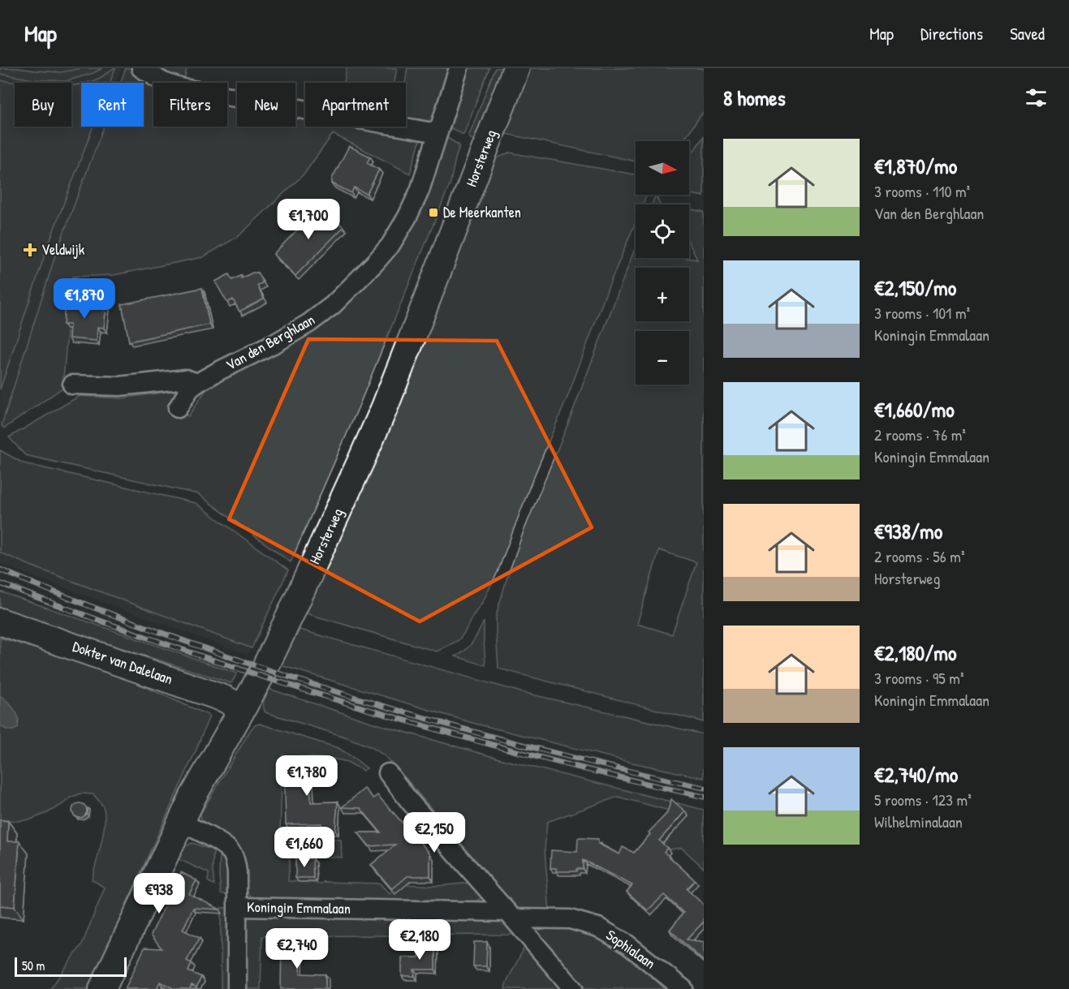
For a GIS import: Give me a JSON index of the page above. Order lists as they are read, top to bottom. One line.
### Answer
{"streets":{"main road":["Horsterweg","Dokter van Dalelaan"],"street":["Van den Berghlaan","Koningin Emmalaan","Sophialaan"]},"crossings":[["Horsterweg","Dokter van Dalelaan"],["Koningin Emmalaan","Sophialaan"]],"places":{"transit":["De Meerkanten"],"health":["Veldwijk"]},"scale_bar":"50 m","north":"right","page":{"header":"Map","nav":["Map","Directions","Saved"],"heading":"8 homes","chip":["Buy","Rent","Filters","New","Apartment"],"list":[{"name":"€1,870/mo","note":"3 rooms · 110 m² · Van den Berghlaan"},{"name":"€2,150/mo","note":"3 rooms · 101 m² · Koningin Emmalaan"},{"name":"€1,660/mo","note":"2 rooms · 76 m² · Koningin Emmalaan"},{"name":"€938/mo","note":"2 rooms · 56 m² · Horsterweg"},{"name":"€2,180/mo","note":"3 rooms · 95 m² · Koningin Emmalaan"},{"name":"€2,740/mo","note":"5 rooms · 123 m² · Wilhelminalaan"}],"map_buttons":["+","−"],"price":["€1,700","€1,870","€1,780","€2,150","€1,660","€938","€2,180","€2,740"],"scale":"50 m"}}
